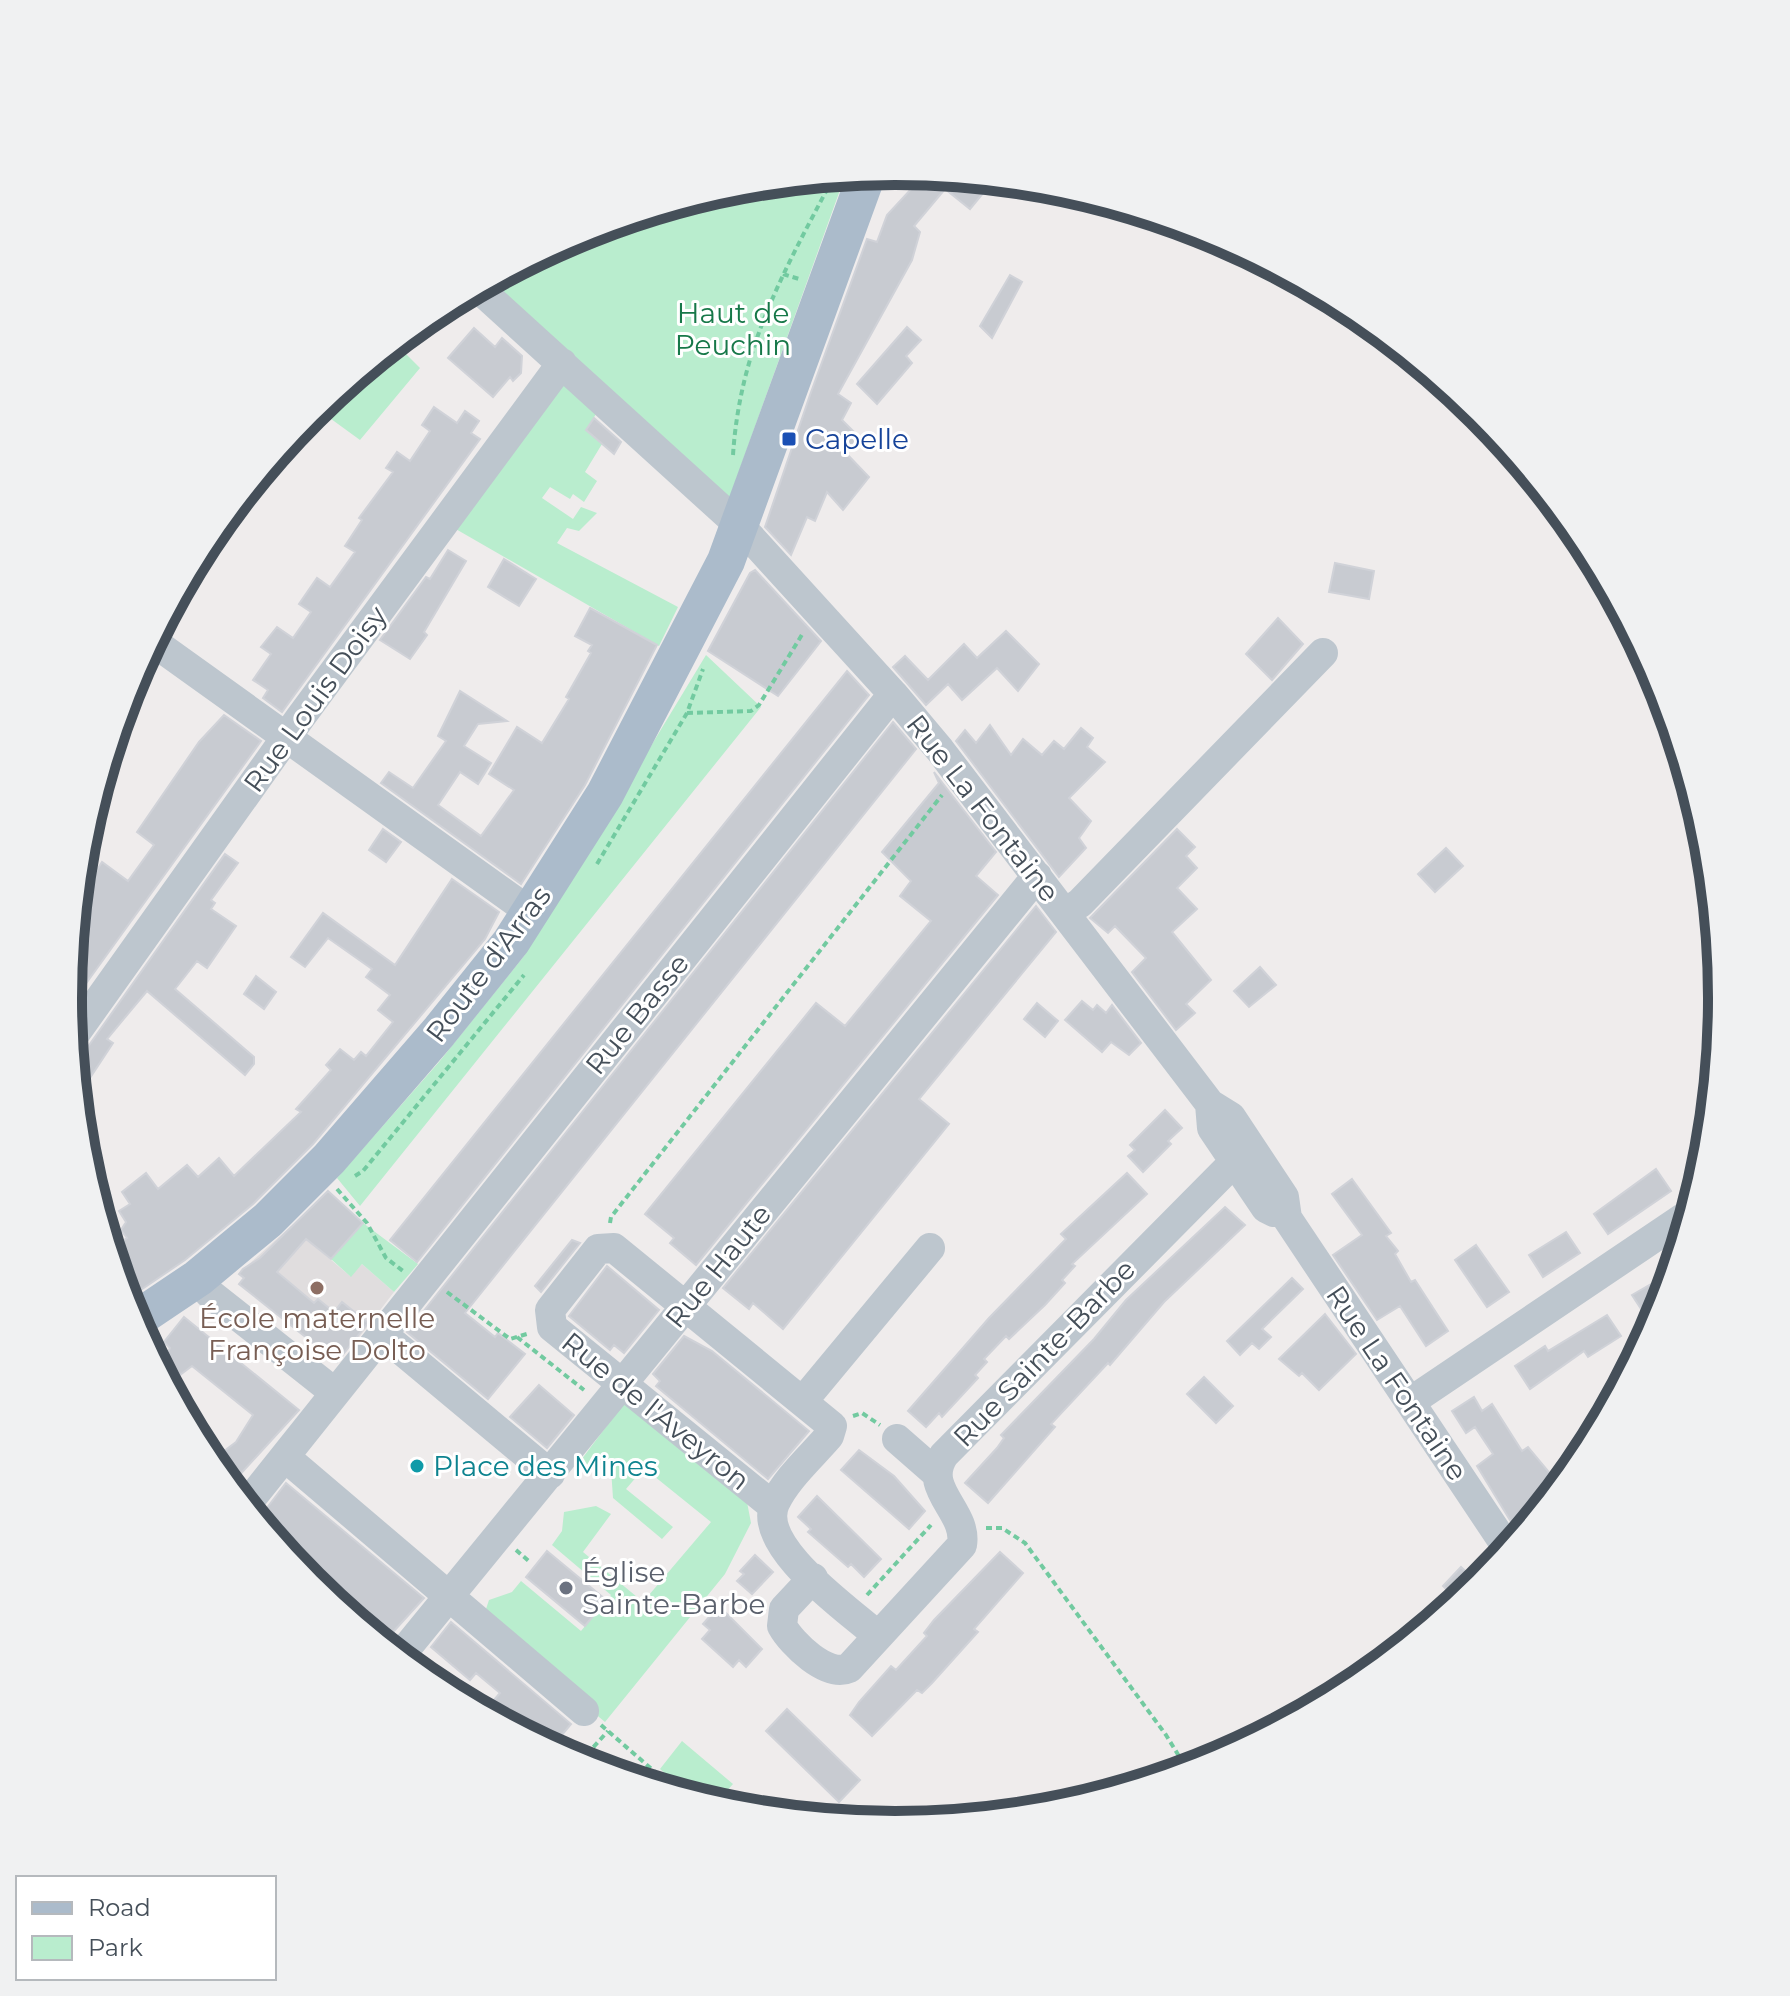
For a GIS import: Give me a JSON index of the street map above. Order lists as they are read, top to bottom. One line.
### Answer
{"streets":{"main road":["Route d'Arras"],"street":["Rue Louis Doisy","Rue La Fontaine","Rue Basse","Rue Haute","Rue Sainte-Barbe","Rue de l'Aveyron"]},"crossings":[["Rue Louis Doisy","Rue La Fontaine"],["Rue La Fontaine","Route d'Arras"],["Rue La Fontaine","Rue Basse"],["Rue La Fontaine","Rue Haute"],["Rue La Fontaine","Rue Sainte-Barbe"],["Rue Haute","Rue de l'Aveyron"],["Rue Sainte-Barbe","Rue de l'Aveyron"]],"parks":["Haut de Peuchin"],"places":{"transit":["Capelle"],"other":["École maternelle Françoise Dolto","Place des Mines","Église Sainte-Barbe"]},"legend":["Road","Park"]}
